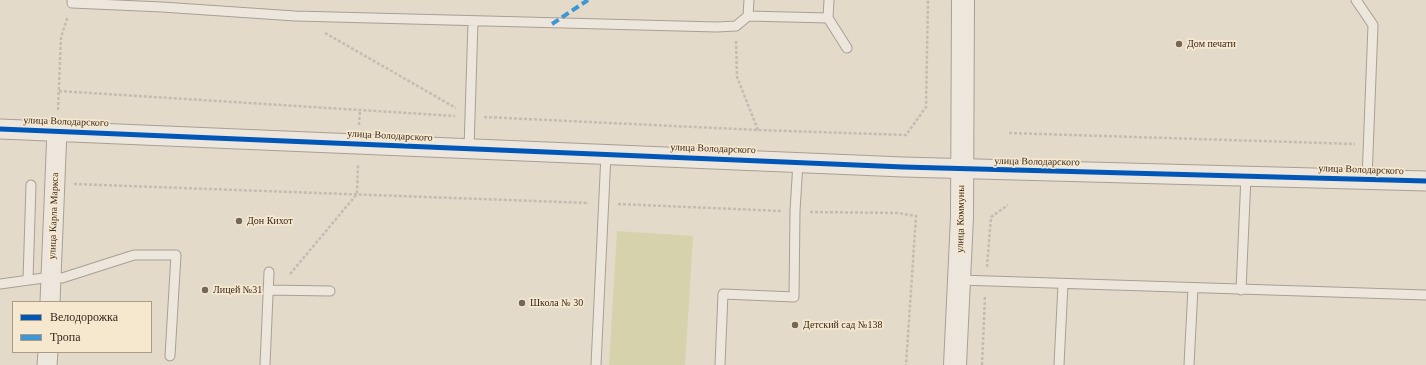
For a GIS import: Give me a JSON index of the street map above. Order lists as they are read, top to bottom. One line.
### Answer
{"streets":{"street":["улица Володарского","улица Карла Маркса","улица Коммуны"]},"crossings":[["улица Володарского","улица Карла Маркса"],["улица Володарского","улица Коммуны"]],"places":["Дом печати","Дон Кихот","Лицей №31","Школа № 30","Детский сад №138"],"legend":["Велодорожка","Тропа"]}
